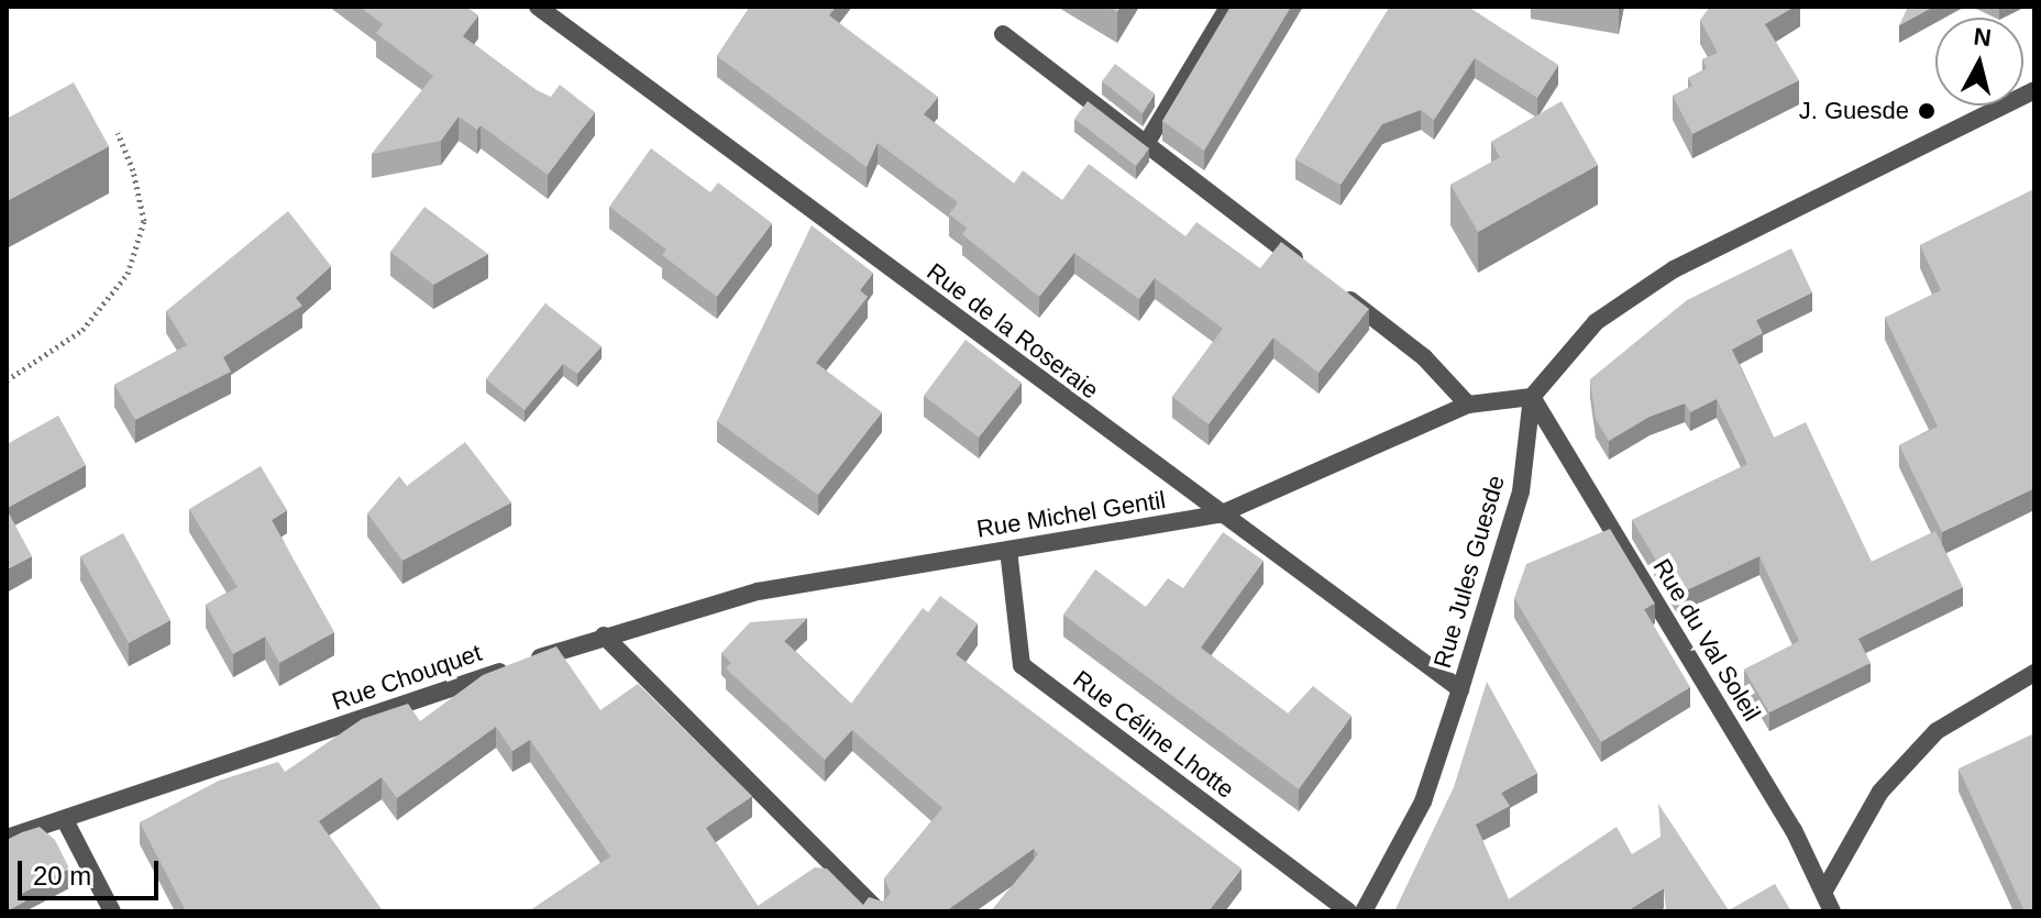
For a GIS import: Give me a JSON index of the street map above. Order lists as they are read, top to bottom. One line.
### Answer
{"streets":{"street":["Rue de la Roseraie","Rue Michel Gentil","Rue Jules Guesde","Rue du Val Soleil","Rue Chouquet","Rue Céline Lhotte"]},"crossings":[["Rue de la Roseraie","Rue Michel Gentil"],["Rue de la Roseraie","Rue Jules Guesde"],["Rue Michel Gentil","Rue Jules Guesde"],["Rue Michel Gentil","Rue du Val Soleil"],["Rue Michel Gentil","Rue Chouquet"],["Rue Michel Gentil","Rue Céline Lhotte"],["Rue Jules Guesde","Rue du Val Soleil"]],"places":["J. Guesde"],"scale_bar":"20 m","north":"top"}
